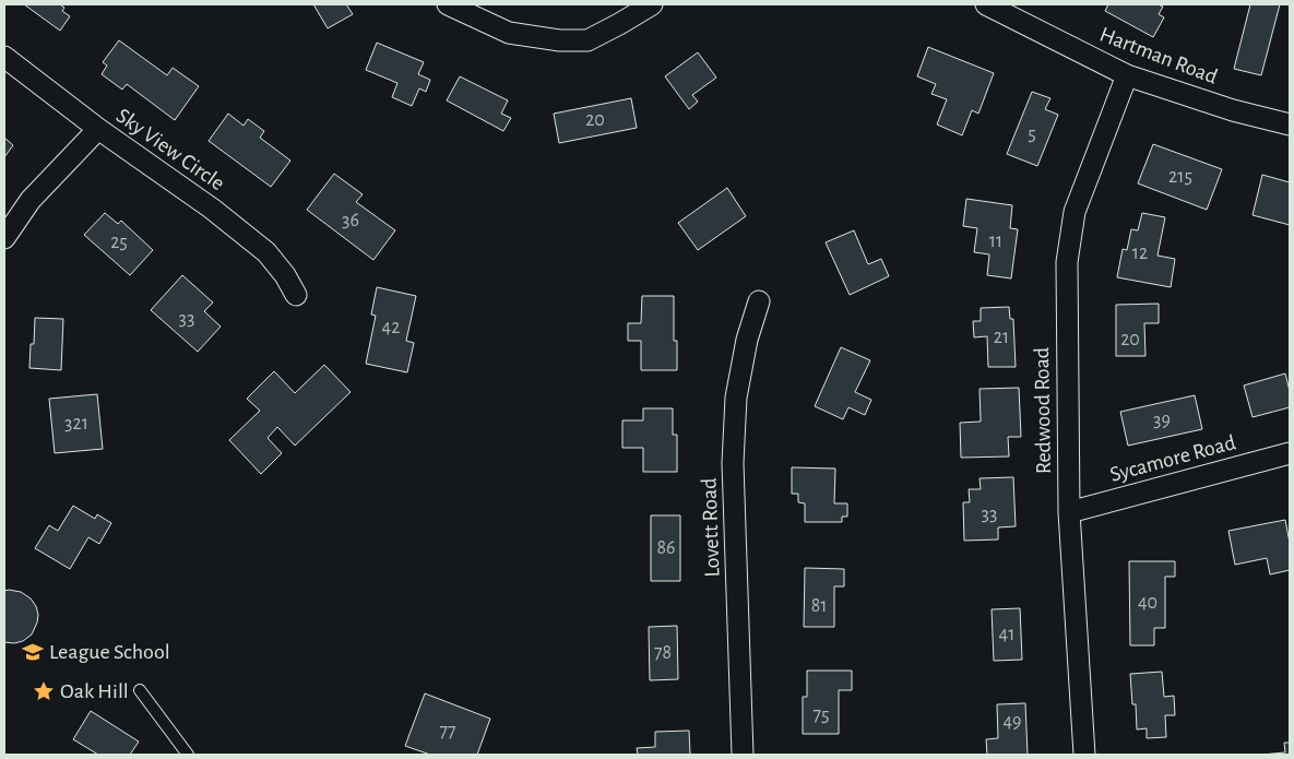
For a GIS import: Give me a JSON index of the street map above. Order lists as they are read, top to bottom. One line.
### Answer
{"streets":{"street":["Hartman Road","Sky View Circle","Redwood Road","Sycamore Road","Lovett Road"]},"crossings":[["Hartman Road","Redwood Road"],["Redwood Road","Sycamore Road"]],"places":{"school or university":["League School"],"place":["Oak Hill"]},"house_numbers":["20","5","215","36","11","25","12","33","42","21","20","39","321","33","86","40","81","41","78","75","49","77"]}
